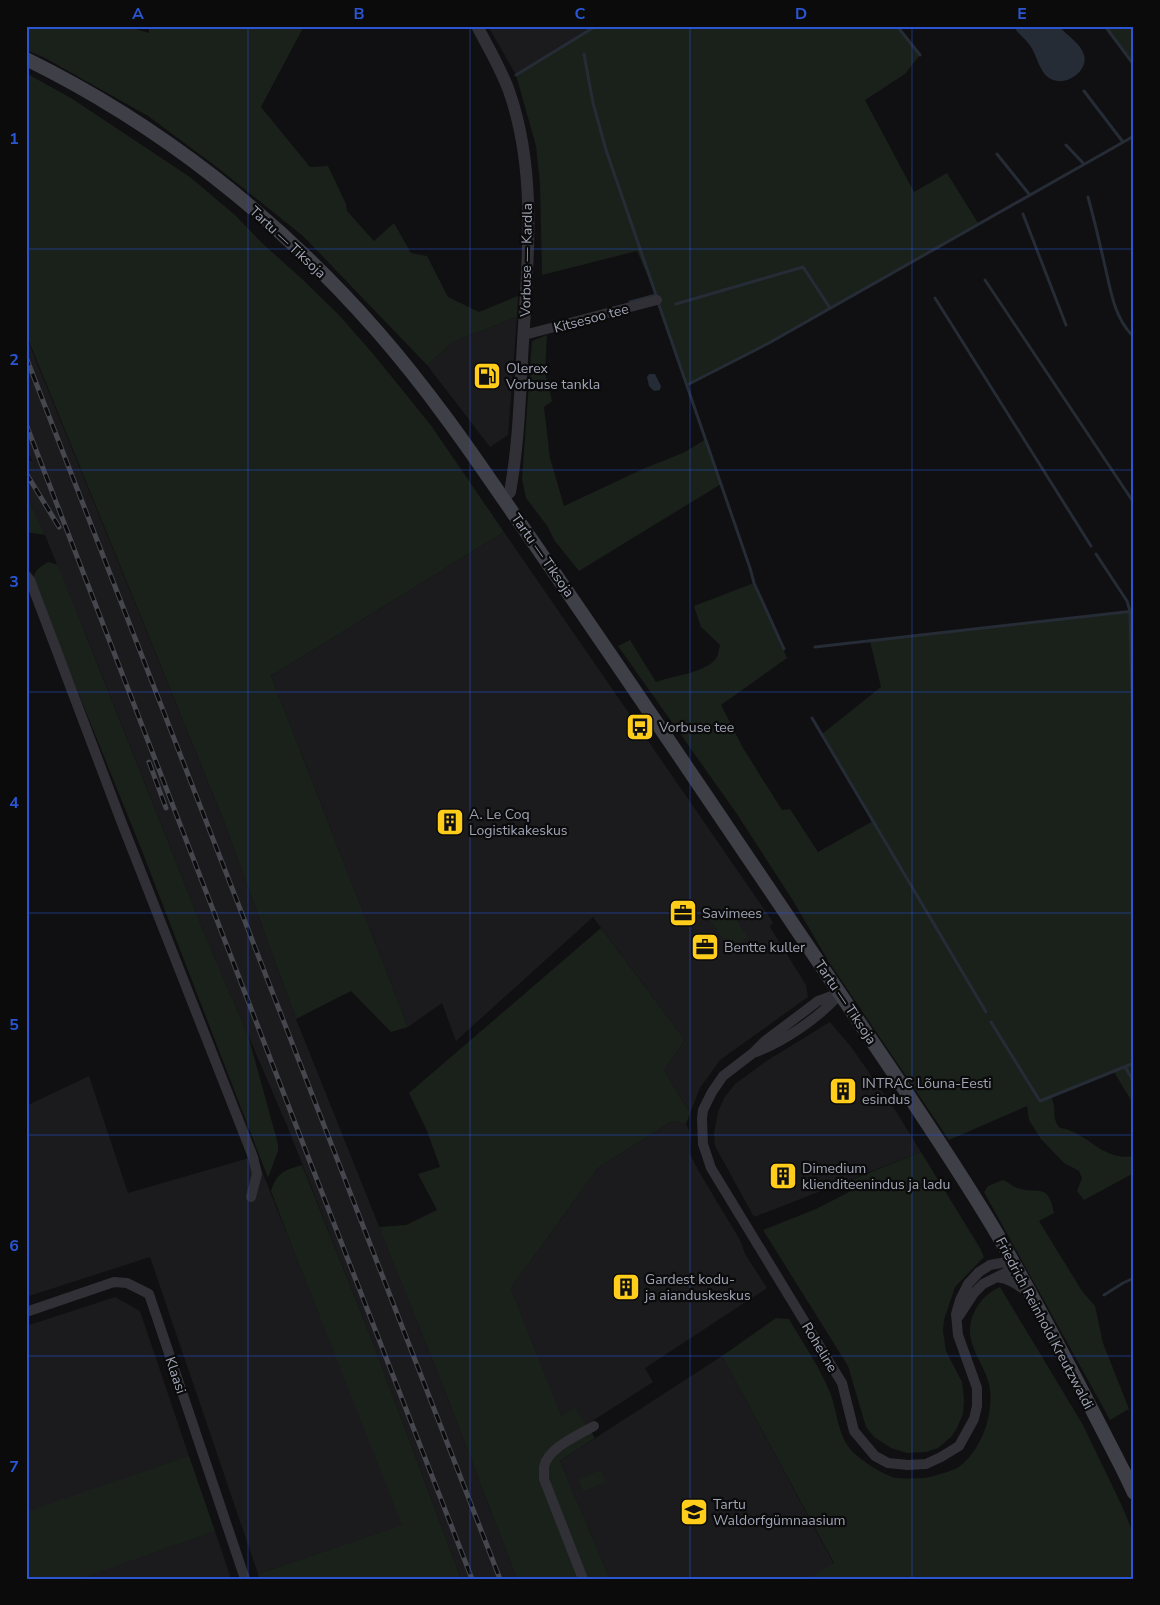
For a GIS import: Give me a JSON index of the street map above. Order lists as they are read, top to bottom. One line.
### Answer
{"streets":{"main road":["Tartu — Tiksoja","Friedrich Reinhold Kreutzwaldi"],"street":["Vorbuse — Kardla","Kitsesoo tee","Roheline","Klaasi"]},"crossings":[["Tartu — Tiksoja","Vorbuse — Kardla"],["Tartu — Tiksoja","Friedrich Reinhold Kreutzwaldi"],["Tartu — Tiksoja","Roheline"],["Vorbuse — Kardla","Kitsesoo tee"],["Friedrich Reinhold Kreutzwaldi","Roheline"]],"places":{"fuel station":["Olerex Vorbuse tankla"],"bus stop":["Vorbuse tee"],"building":["A. Le Coq Logistikakeskus","INTRAC Lõuna-Eesti esindus","Dimedium klienditeenindus ja ladu","Gardest kodu- ja aianduskeskus"],"office":["Savimees","Bentte kuller"],"school or university":["Tartu Waldorfgümnaasium"]},"grid":{"columns":["A","B","C","D","E"],"rows":["1","2","3","4","5","6","7"]}}
